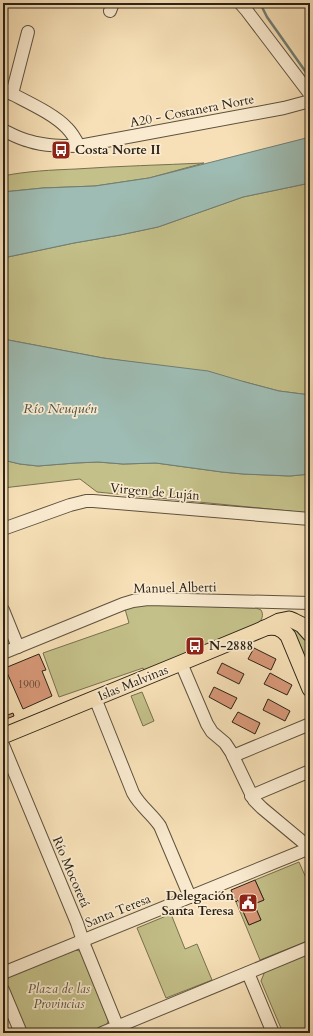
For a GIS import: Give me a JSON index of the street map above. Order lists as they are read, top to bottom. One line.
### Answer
{"streets":{"main road":["Islas Malvinas"],"street":["A20 - Costanera Norte","Virgen de Luján","Manuel Alberti","Río Mocoretá","Santa Teresa"]},"crossings":[["Río Mocoretá","Santa Teresa"]],"water":["Río Neuquén"],"parks":["Plaza de las Provincias"],"places":{"bus stop":["Costa Norte II","N-2888"],"public building":["Delegación Santa Teresa"]},"house_numbers":["1900"]}
